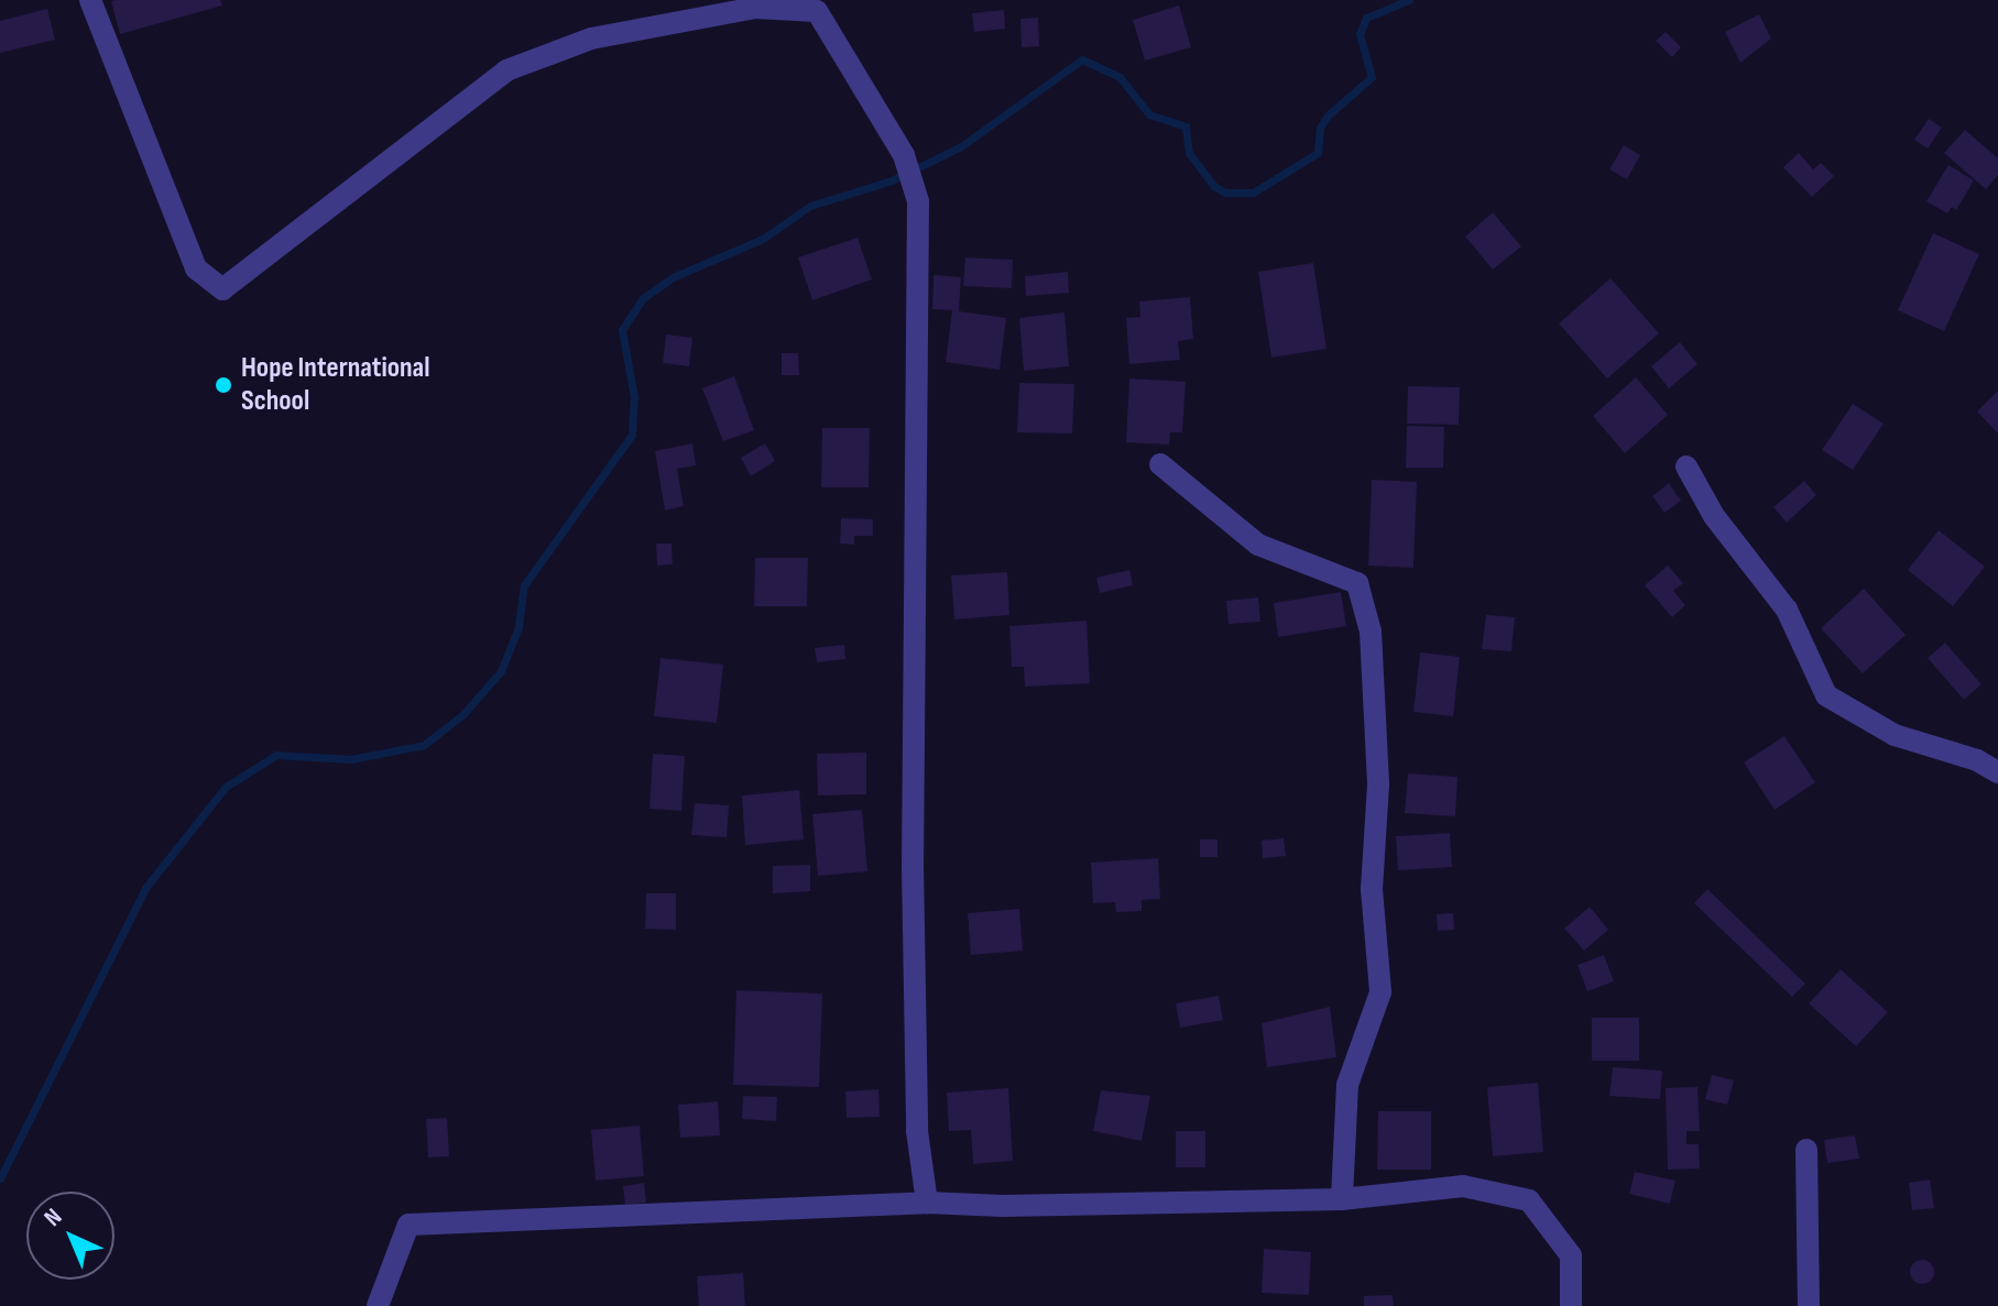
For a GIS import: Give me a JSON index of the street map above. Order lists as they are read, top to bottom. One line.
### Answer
{"places":["Hope International School"],"north":"top left"}
